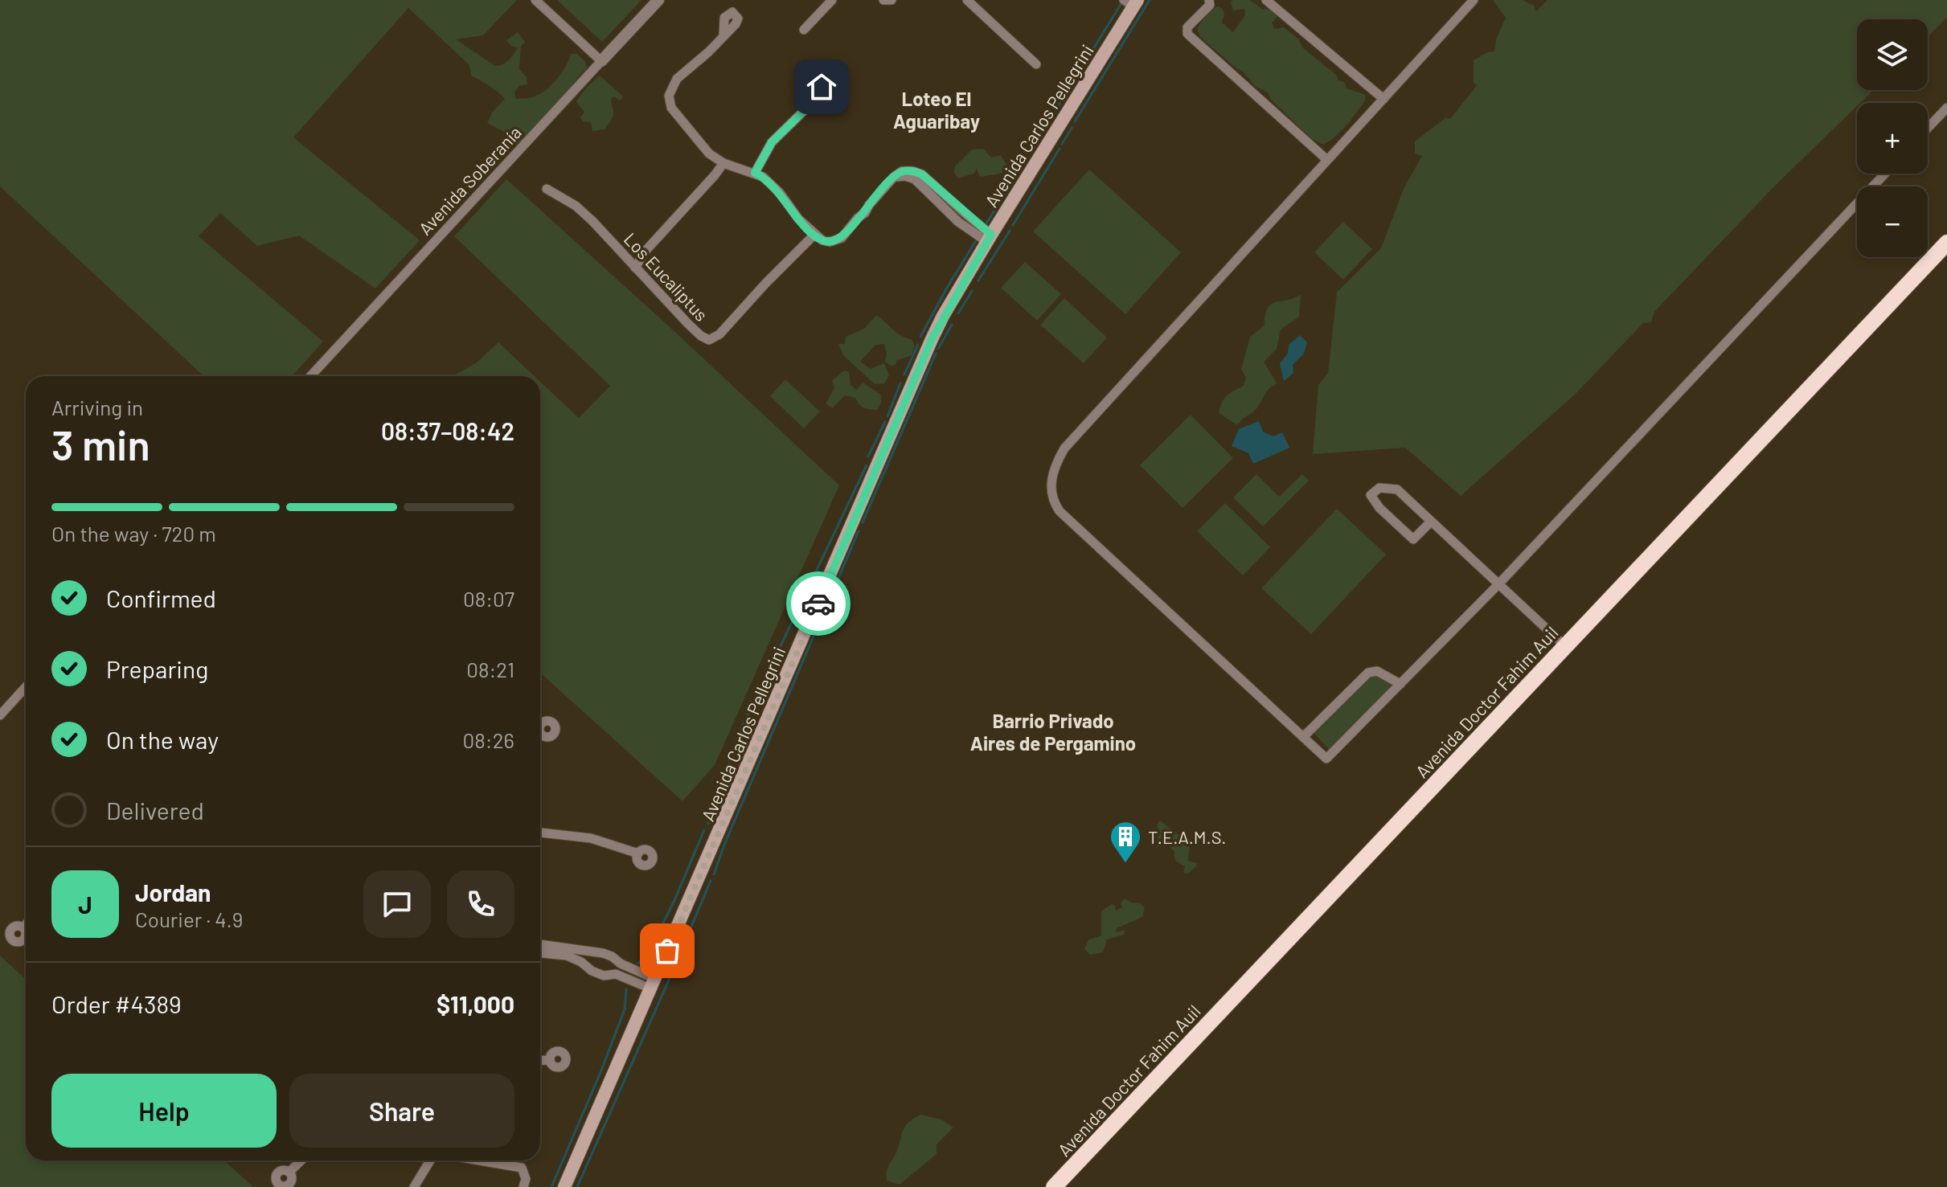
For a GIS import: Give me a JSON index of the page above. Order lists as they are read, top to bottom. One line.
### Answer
{"streets":{"highway":["Avenida Doctor Fahim Auil"],"main road":["Avenida Carlos Pellegrini"],"street":["Avenida Soberanía","Los Eucaliptus"]},"districts":["Loteo El Aguaribay","Barrio Privado Aires de Pergamino"],"places":{"building":["T.E.A.M.S."]},"page":{"map_buttons":["+","−"],"heading":["3 min","Arriving in","08:37–08:42"],"panel":["Jordan","Courier · 4.9","Order #4389","$11,000"],"bar":"On the way · 720 m","list":[["Confirmed","08:07"],["Preparing","08:21"],["On the way","08:26"],"Delivered"],"round":"J","buttons":["Help","Share"]}}
